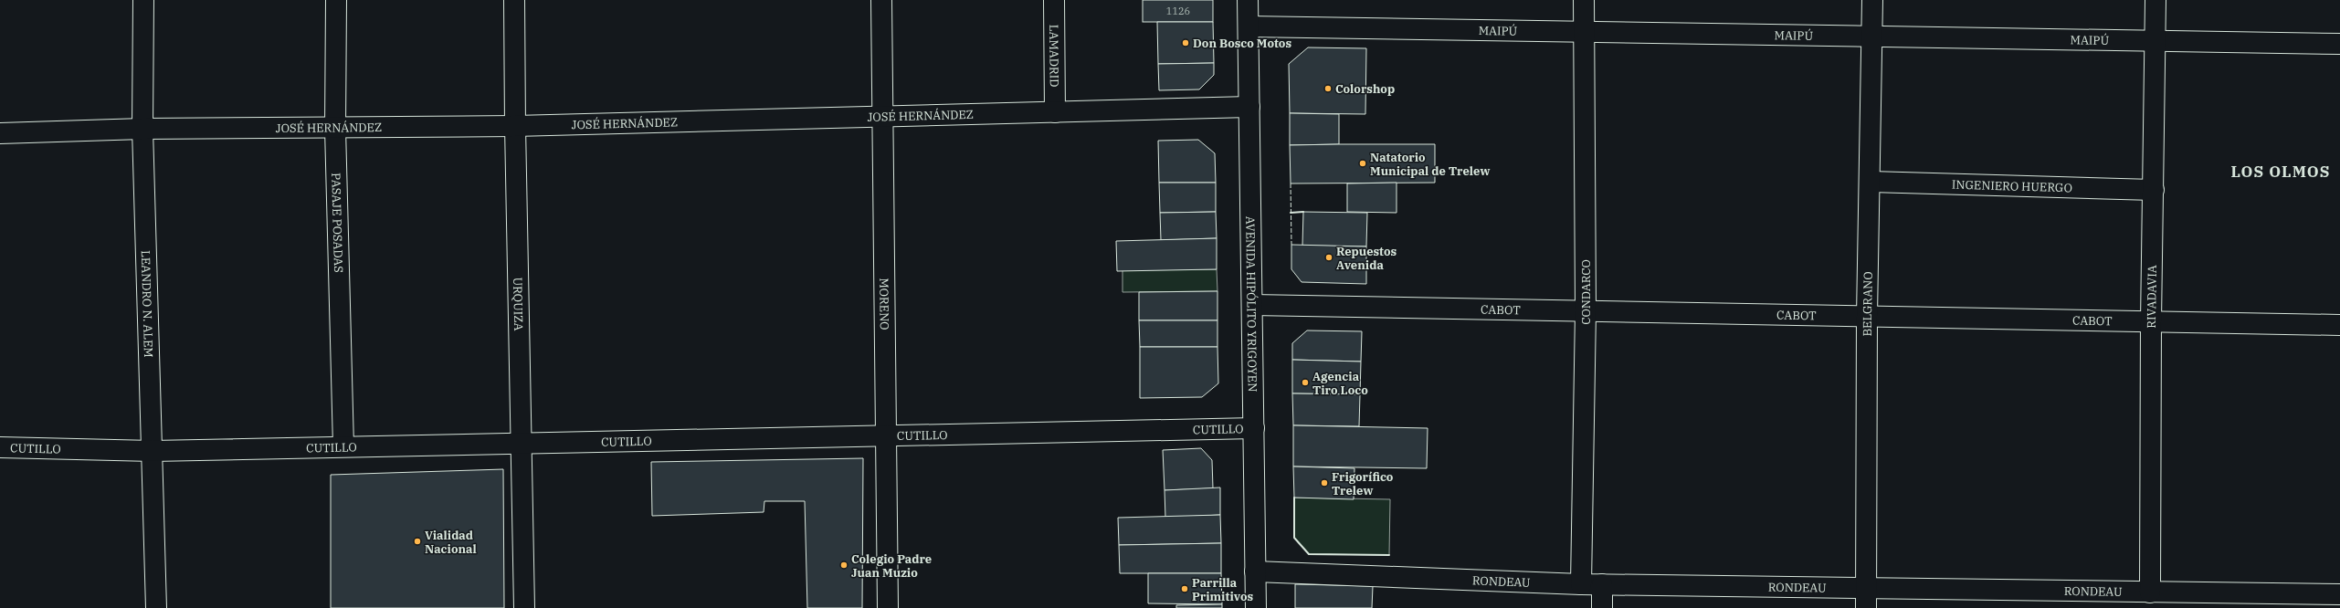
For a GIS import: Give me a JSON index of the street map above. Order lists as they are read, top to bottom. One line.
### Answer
{"streets":{"street":["MAIPÚ","LAMADRID","JOSÉ HERNÁNDEZ","INGENIERO HUERGO","PASAJE POSADAS","CONDARCO","RIVADAVIA","LEANDRO N. ALEM","URQUIZA","MORENO","AVENIDA HIPÓLITO YRIGOYEN","BELGRANO","CABOT","CUTILLO","RONDEAU"]},"crossings":[["MAIPÚ","CONDARCO"],["MAIPÚ","RIVADAVIA"],["MAIPÚ","AVENIDA HIPÓLITO YRIGOYEN"],["MAIPÚ","BELGRANO"],["LAMADRID","JOSÉ HERNÁNDEZ"],["JOSÉ HERNÁNDEZ","PASAJE POSADAS"],["JOSÉ HERNÁNDEZ","LEANDRO N. ALEM"],["JOSÉ HERNÁNDEZ","URQUIZA"],["JOSÉ HERNÁNDEZ","MORENO"],["JOSÉ HERNÁNDEZ","AVENIDA HIPÓLITO YRIGOYEN"],["INGENIERO HUERGO","RIVADAVIA"],["INGENIERO HUERGO","BELGRANO"],["PASAJE POSADAS","CUTILLO"],["CONDARCO","CABOT"],["CONDARCO","RONDEAU"],["RIVADAVIA","CABOT"],["RIVADAVIA","RONDEAU"],["LEANDRO N. ALEM","CUTILLO"],["URQUIZA","CUTILLO"],["MORENO","CUTILLO"],["AVENIDA HIPÓLITO YRIGOYEN","CABOT"],["AVENIDA HIPÓLITO YRIGOYEN","CUTILLO"],["AVENIDA HIPÓLITO YRIGOYEN","RONDEAU"],["BELGRANO","CABOT"],["BELGRANO","RONDEAU"]],"districts":["LOS OLMOS"],"places":["Don Bosco Motos","Colorshop","Natatorio Municipal de Trelew","Repuestos Avenida","Agencia Tiro Loco","Frigorífico Trelew","Vialidad Nacional","Colegio Padre Juan Muzio","Parrilla Primitivos"],"house_numbers":["1126"]}
